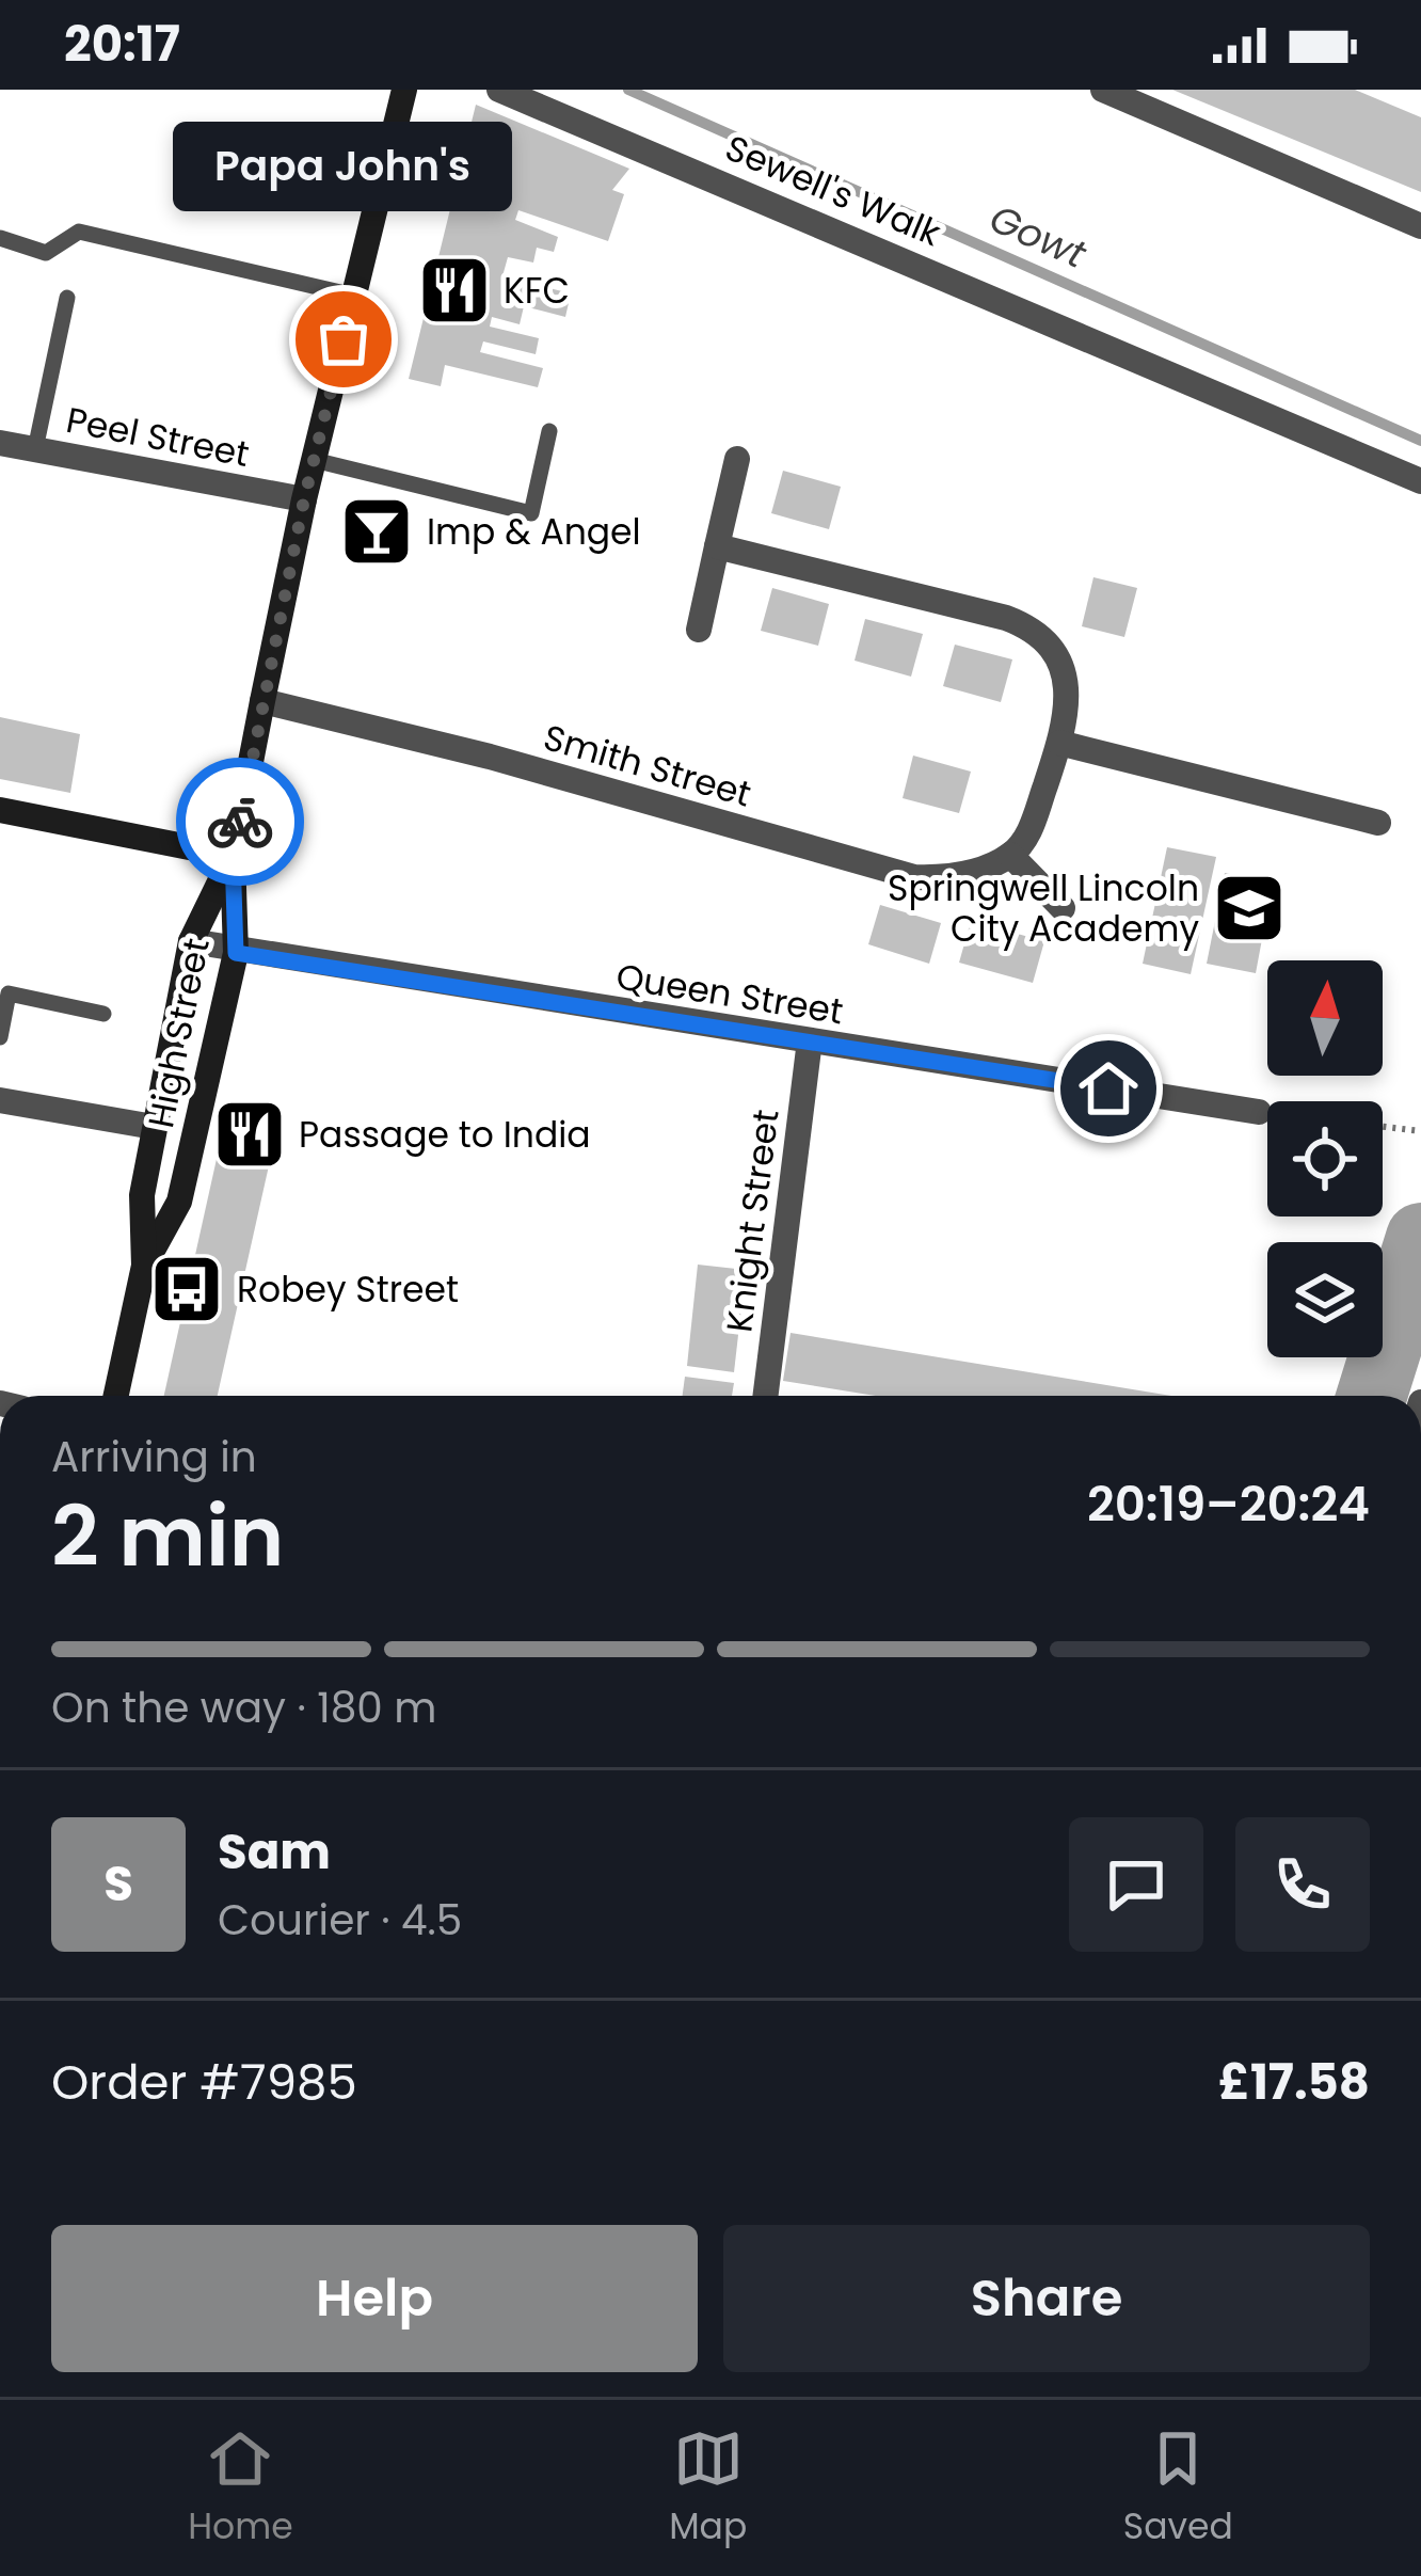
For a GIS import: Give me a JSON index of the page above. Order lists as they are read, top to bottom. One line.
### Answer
{"streets":{"street":["Sewell's Walk","Peel Street","Smith Street","Queen Street","High Street","Knight Street"]},"crossings":[["Queen Street","High Street"],["Queen Street","Knight Street"]],"water":["Gowt"],"places":{"restaurant":["KFC","Passage to India"],"other":["Papa John's"],"bar":["Imp & Angel"],"school or university":["Springwell Lincoln City Academy"],"bus stop":["Robey Street"]},"north":"top","page":{"status":"20:17","bubble":"Papa John's","heading":["2 min","Arriving in","20:19–20:24"],"panel":["Sam","Courier · 4.5","Order #7985","£17.58"],"bar":"On the way · 180 m","round":"S","buttons":["Help","Share"],"tabs":["Home","Map","Saved"]}}
